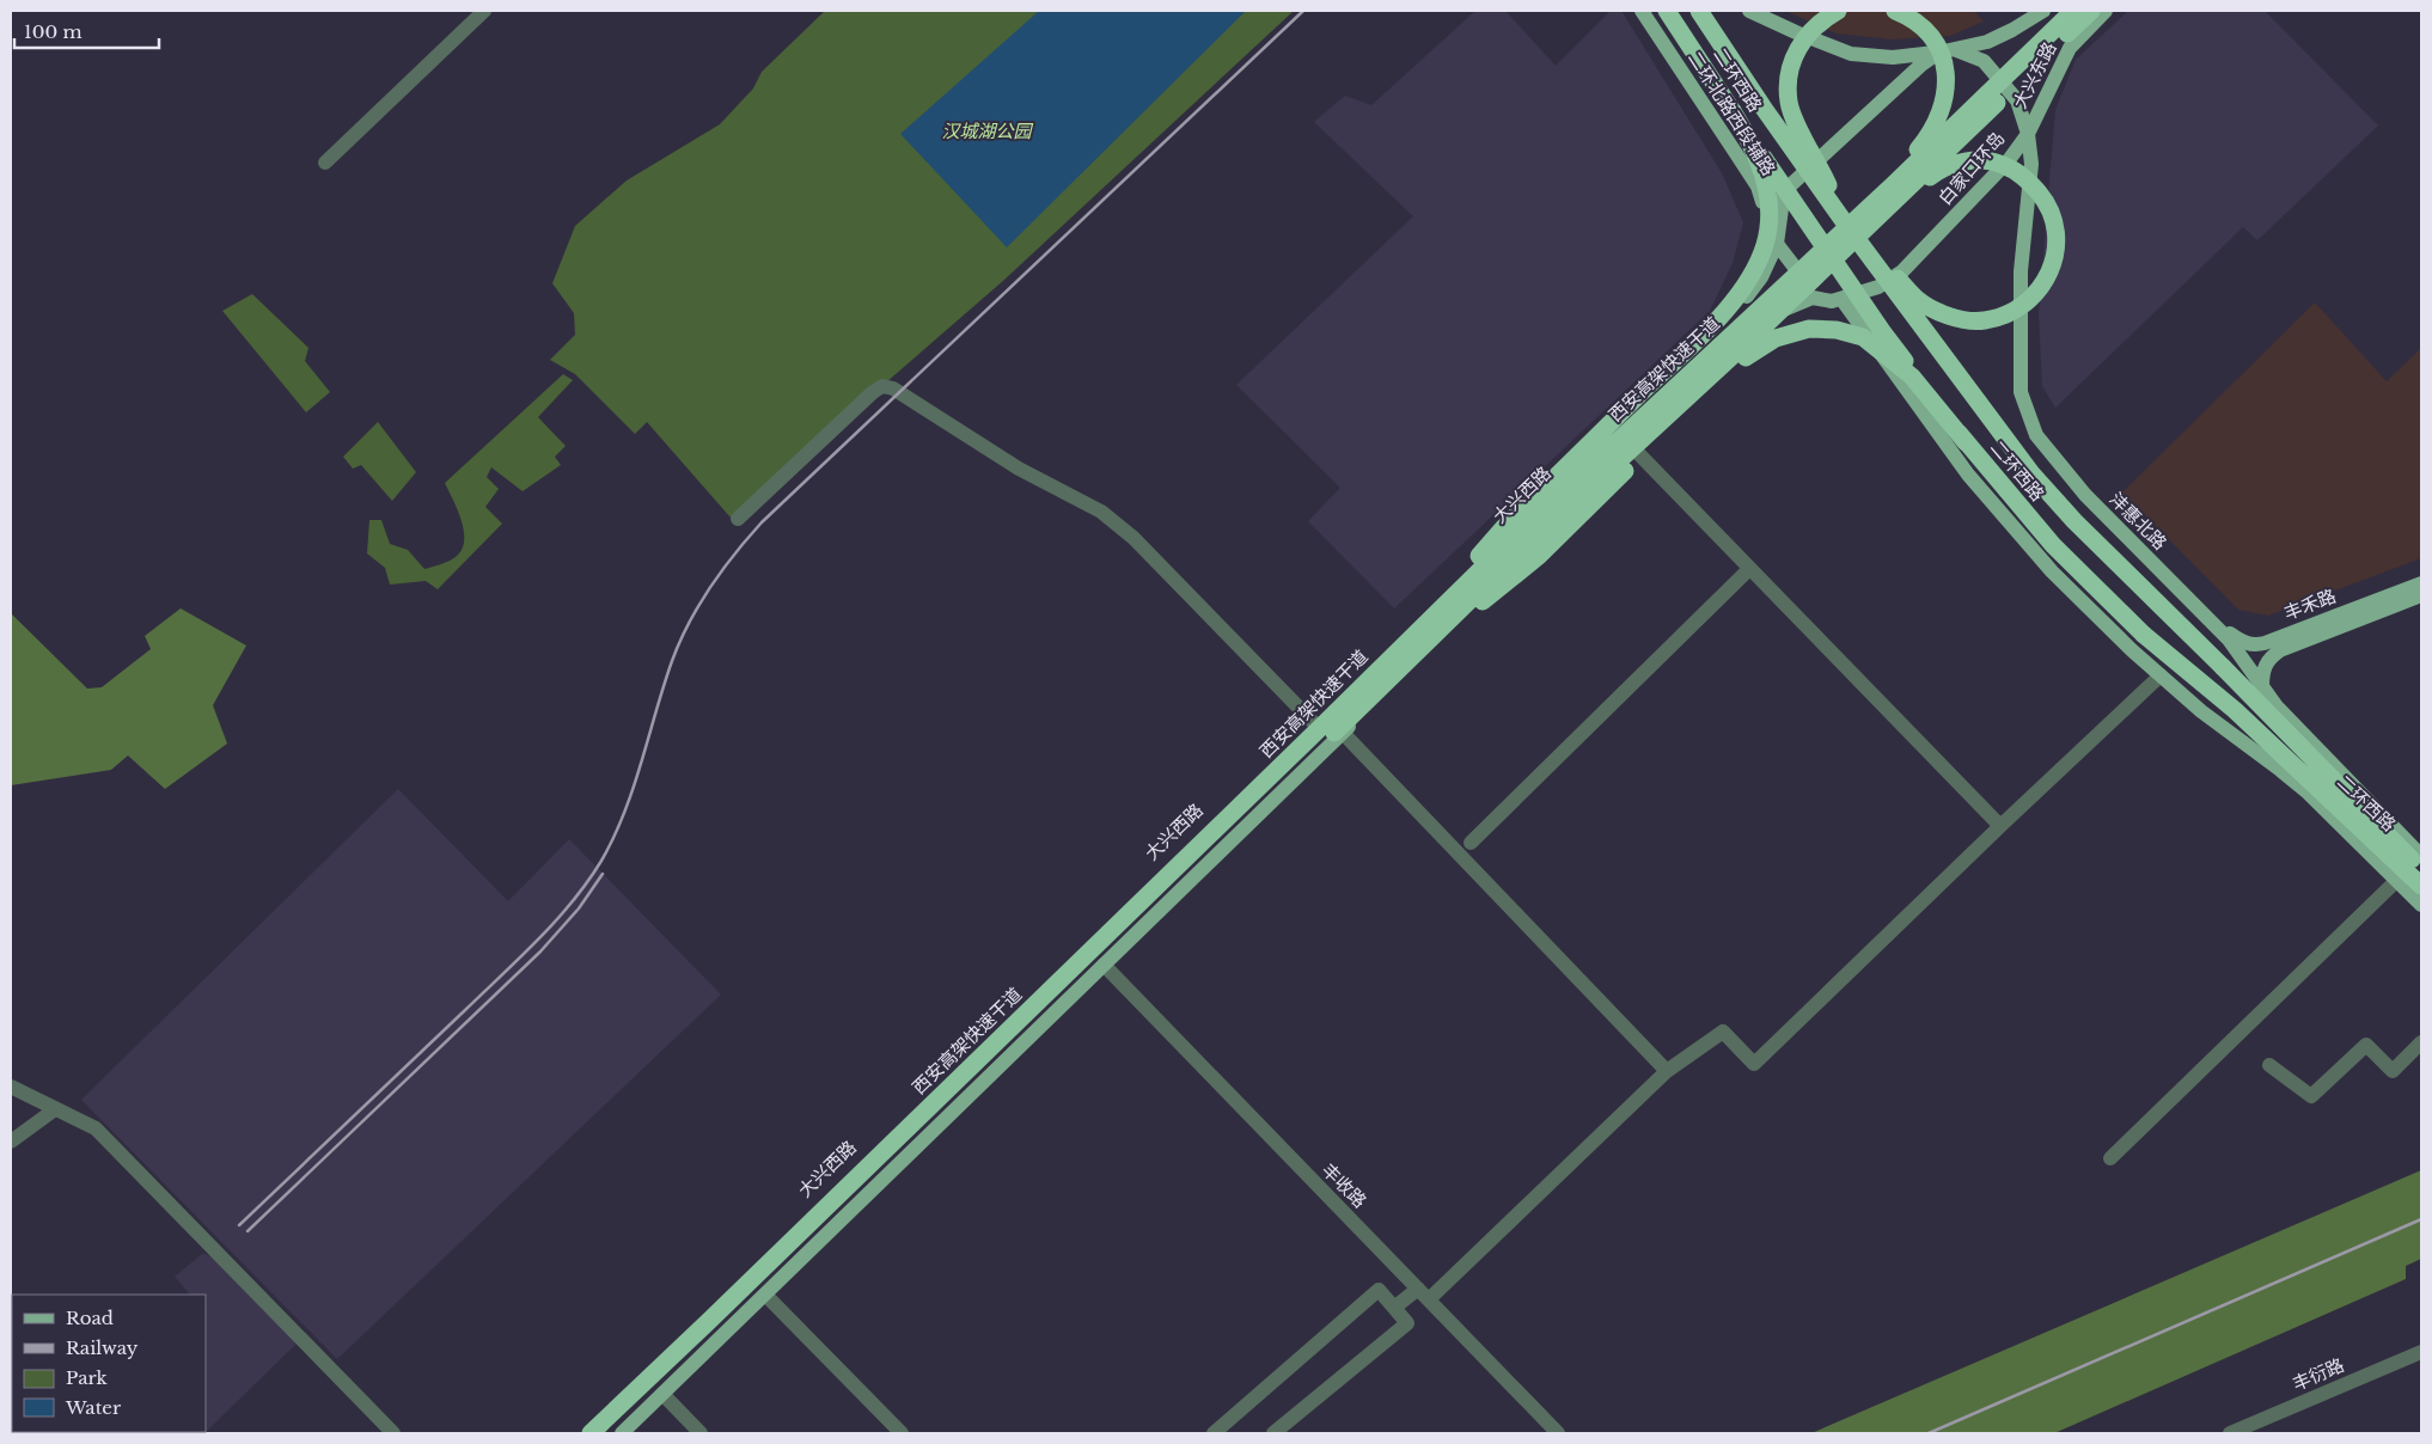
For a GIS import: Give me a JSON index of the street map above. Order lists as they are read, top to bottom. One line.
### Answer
{"streets":{"highway":["二环西路","西安高架快速干道"],"main road":["大兴东路","二环北路西段辅路","白家口环岛","大兴西路","沣惠北路","丰禾路"],"street":["丰收路","丰衍路"]},"crossings":[["大兴东路","白家口环岛"],["大兴东路","沣惠北路"],["二环西路","沣惠北路"],["二环西路","丰禾路"],["二环北路西段辅路","大兴西路"],["白家口环岛","沣惠北路"],["沣惠北路","丰禾路"]],"parks":["汉城湖公园"],"legend":["Road","Railway","Park","Water"],"scale_bar":"100 m"}
